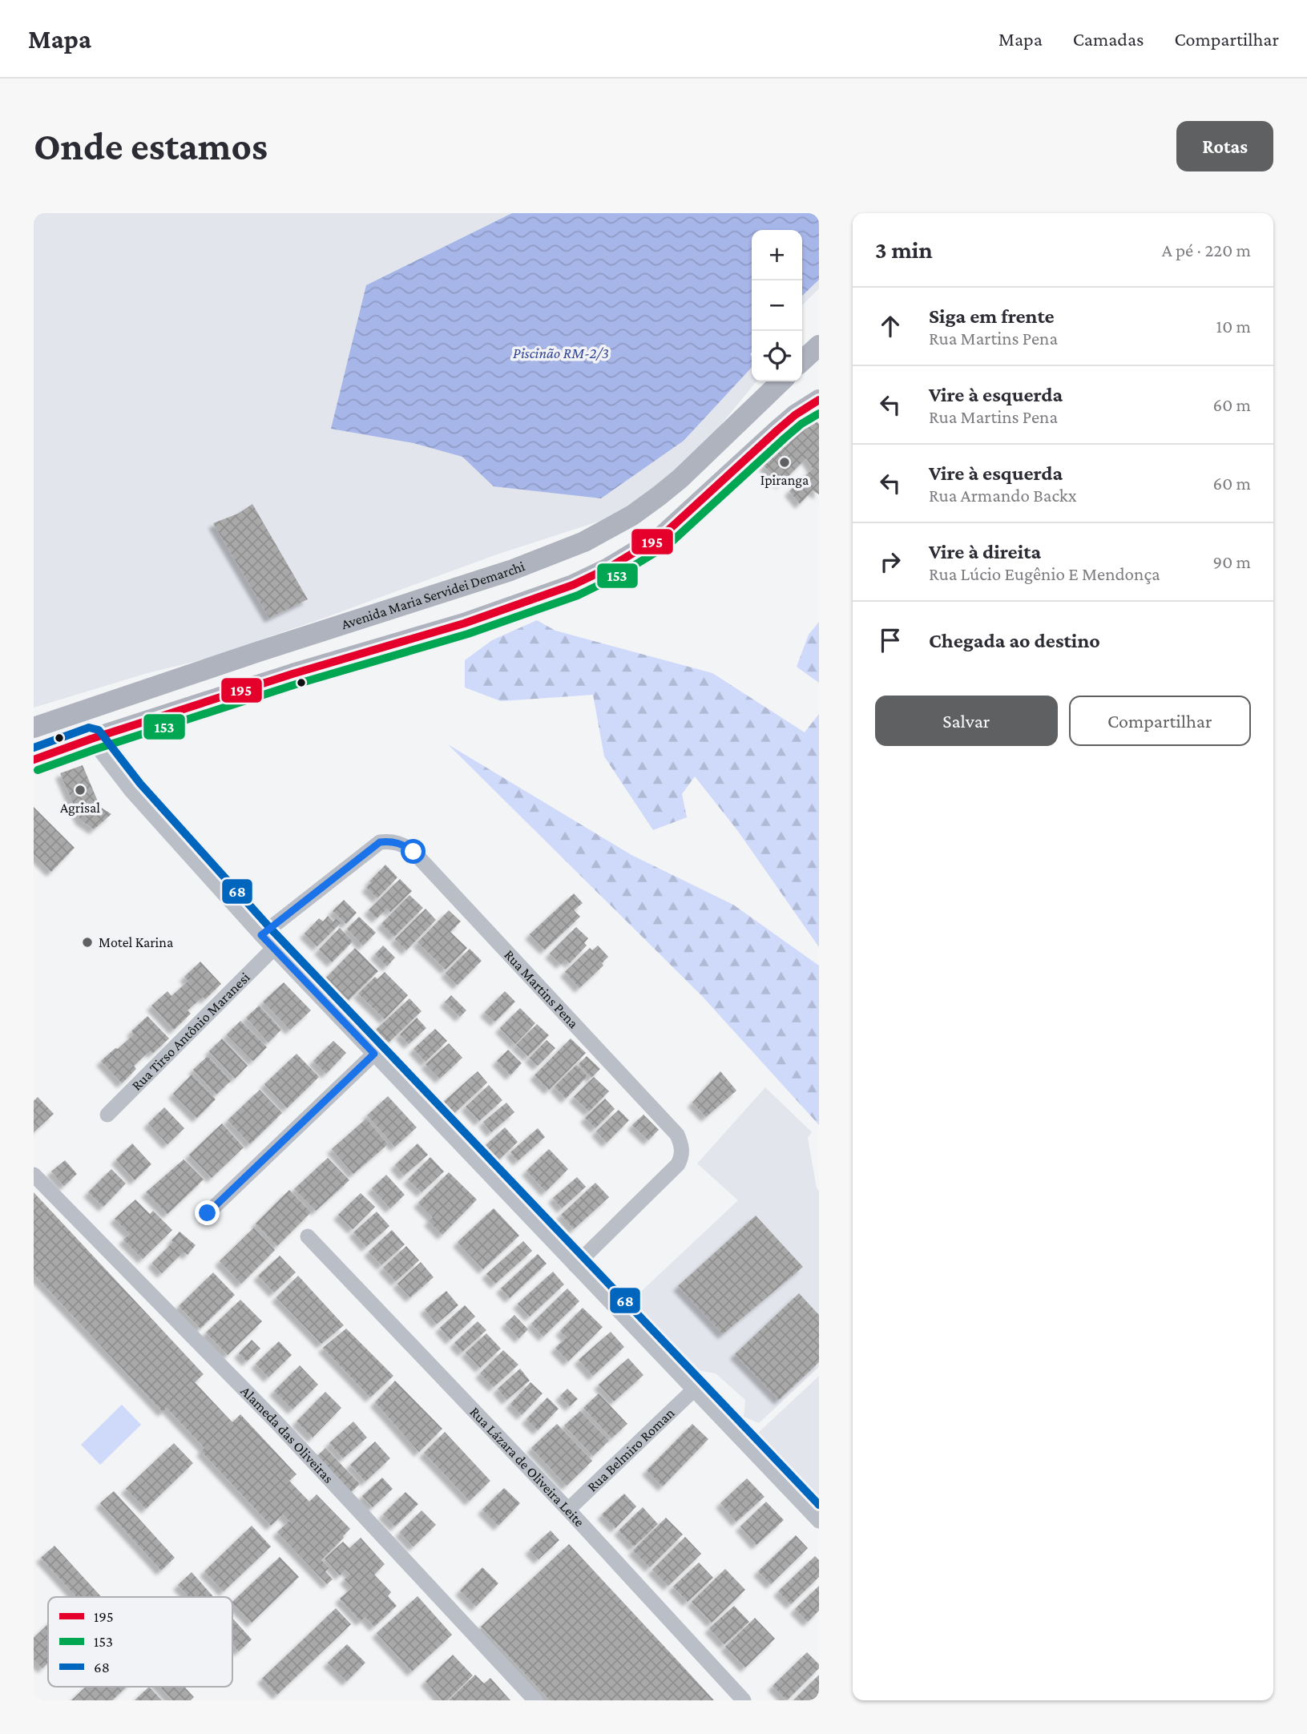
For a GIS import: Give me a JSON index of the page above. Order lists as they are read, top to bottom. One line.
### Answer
{"streets":{"main road":["Avenida Maria Servidei Demarchi"],"street":["Rua Martins Pena","Rua Tirso Antônio Maranesi","Alameda das Oliveiras","Rua Belmiro Roman","Rua Lázara de Oliveira Leite"]},"crossings":[["Rua Belmiro Roman","Rua Lázara de Oliveira Leite"]],"water":["Piscinão RM-2/3"],"places":["Ipiranga","Agrisal","Motel Karina"],"lines":["transit line 195","transit line 153","transit line 68"],"legend":["195","153","68"],"page":{"header":"Mapa","nav":["Mapa","Camadas","Compartilhar"],"buttons":["Rotas",["Salvar","Compartilhar"]],"title":"Onde estamos","heading":["3 min","A pé · 220 m"],"map_buttons":["+","−"],"list":[["Siga em frente","Rua Martins Pena","10 m"],["Vire à esquerda","Rua Martins Pena","60 m"],["Vire à esquerda","Rua Armando Backx","60 m"],["Vire à direita","Rua Lúcio Eugênio E Mendonça","90 m"],"Chegada ao destino"]}}
